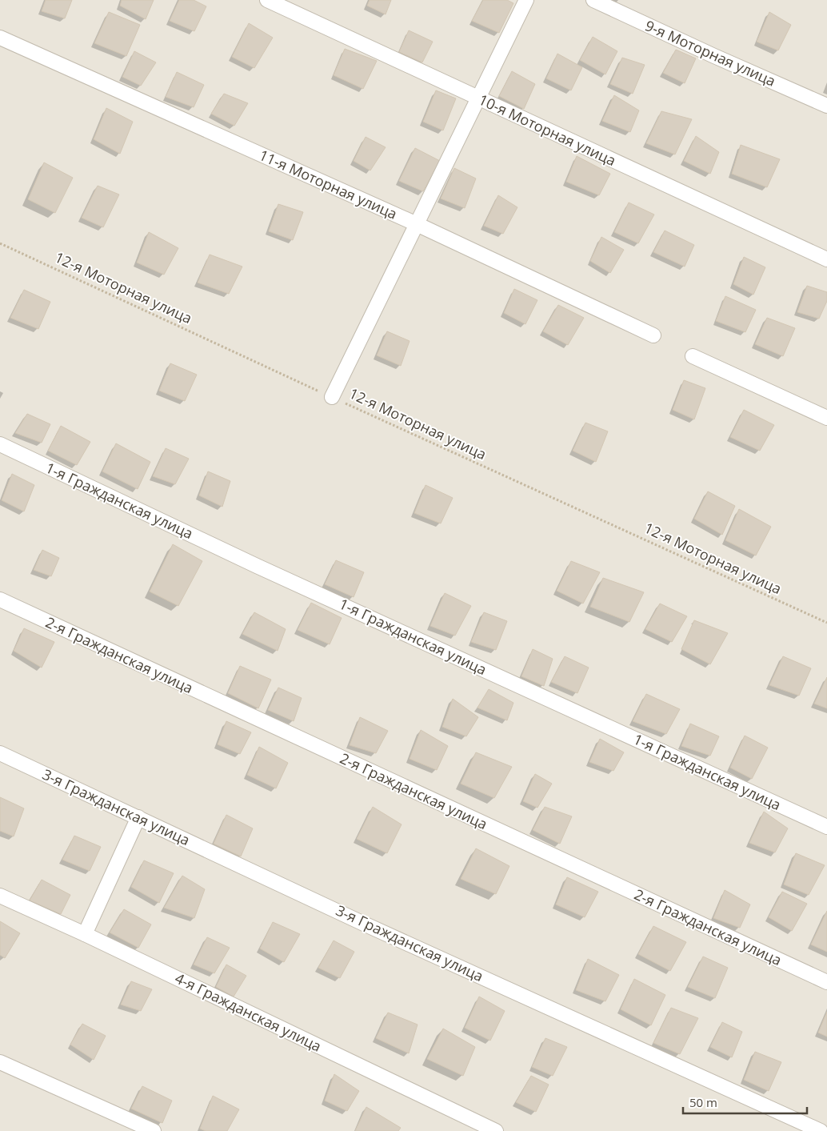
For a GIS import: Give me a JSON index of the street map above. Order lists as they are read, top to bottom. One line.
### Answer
{"streets":{"street":["9-я Моторная улица","10-я Моторная улица","11-я Моторная улица","1-я Гражданская улица","2-я Гражданская улица","3-я Гражданская улица","4-я Гражданская улица"],"path":["12-я Моторная улица"]},"scale_bar":"50 m"}
